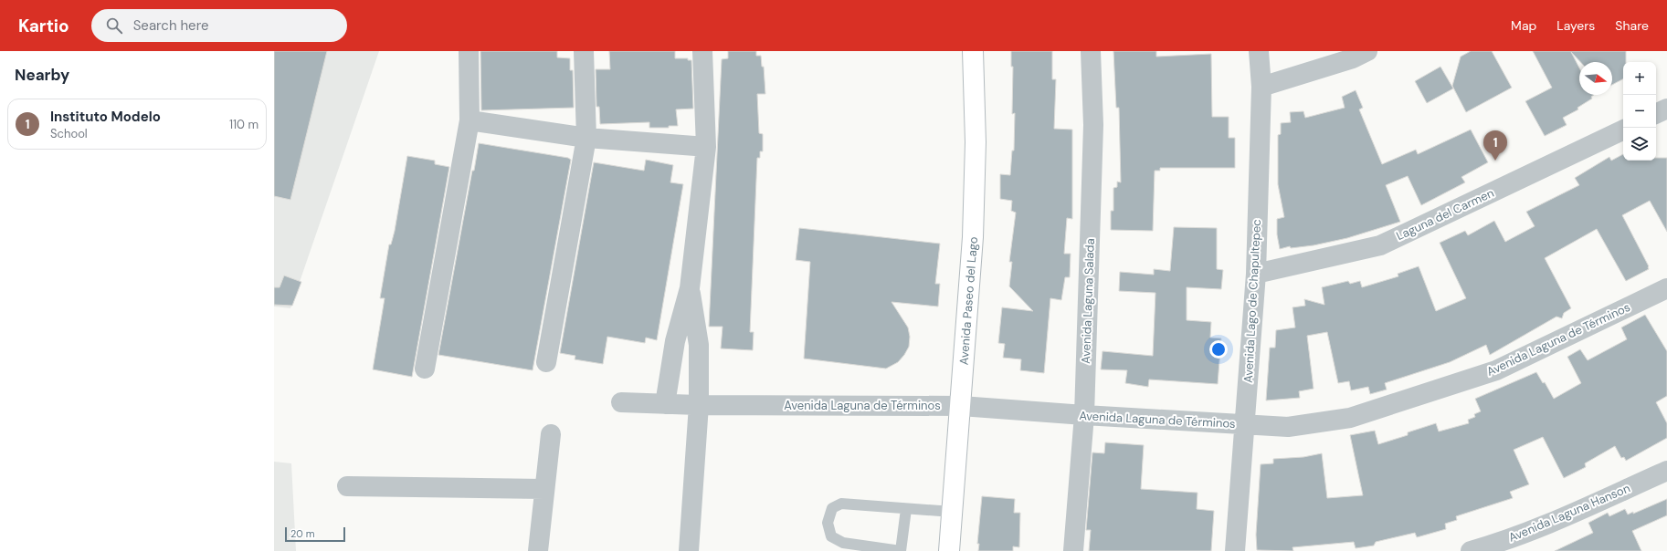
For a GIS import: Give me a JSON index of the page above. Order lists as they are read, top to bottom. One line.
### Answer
{"streets":{"main road":["Avenida Paseo del Lago"],"street":["Laguna del Carmen","Avenida Laguna Salada","Avenida Lago de Chapultepec","Avenida Laguna de Términos","Avenida Laguna Hanson"]},"crossings":[["Laguna del Carmen","Avenida Lago de Chapultepec"],["Avenida Paseo del Lago","Avenida Laguna de Términos"],["Avenida Laguna Salada","Avenida Laguna de Términos"],["Avenida Lago de Chapultepec","Avenida Laguna de Términos"]],"scale_bar":"20 m","north":"right","page":{"header":"Kartio","search":"Search here","nav":["Map","Layers","Share"],"heading":"Nearby","map_buttons":["+","−"],"list":[{"mark":"1","name":"Instituto Modelo","note":"School","value":"110 m"}],"pins":"1","scale":"20 m"}}
